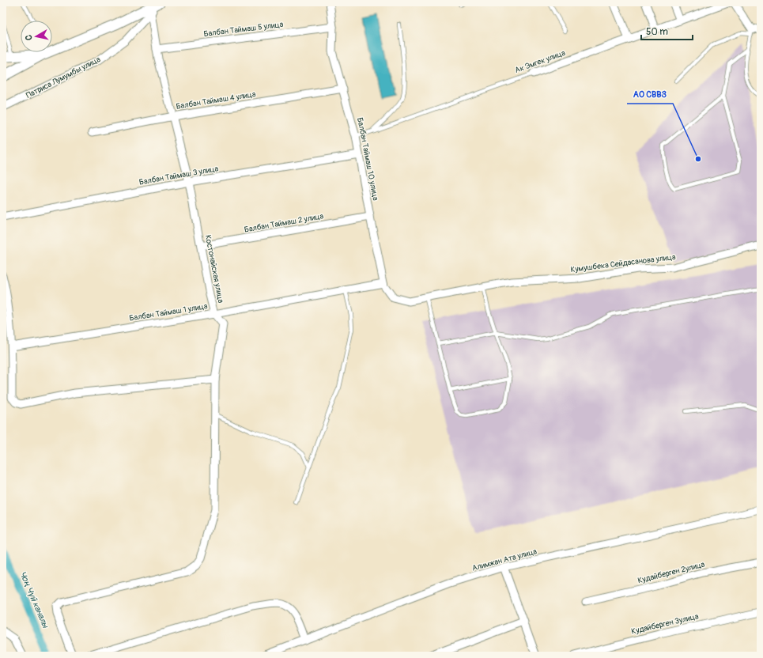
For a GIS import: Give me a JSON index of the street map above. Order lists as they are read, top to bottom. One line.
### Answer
{"streets":{"street":["Балбан Таймаш 5 улица","Ак Эмгек улица","Патриса Лумумбы улица","Балбан Таймаш 4 улица","Балбан Таймаш 10 улица","Балбан Таймаш 3 улица","Балбан Таймаш 2 улица","Кумушбека Сейдасанова улица","Костонайская улица","Балбан Таймаш 1 улица","Алимжан Ата улица","Кудайберген 2улица","Кудайберген 3улица"]},"crossings":[["Балбан Таймаш 5 улица","Балбан Таймаш 10 улица"],["Балбан Таймаш 5 улица","Костонайская улица"],["Ак Эмгек улица","Балбан Таймаш 10 улица"],["Патриса Лумумбы улица","Костонайская улица"],["Балбан Таймаш 4 улица","Балбан Таймаш 10 улица"],["Балбан Таймаш 4 улица","Костонайская улица"],["Балбан Таймаш 10 улица","Балбан Таймаш 3 улица"],["Балбан Таймаш 10 улица","Балбан Таймаш 2 улица"],["Балбан Таймаш 10 улица","Кумушбека Сейдасанова улица"],["Балбан Таймаш 10 улица","Балбан Таймаш 1 улица"],["Балбан Таймаш 3 улица","Костонайская улица"],["Балбан Таймаш 2 улица","Костонайская улица"],["Костонайская улица","Балбан Таймаш 1 улица"]],"water":["Чоң Чүй каналы"],"places":["АО СВВЗ"],"scale_bar":"50 m","north":"left"}
